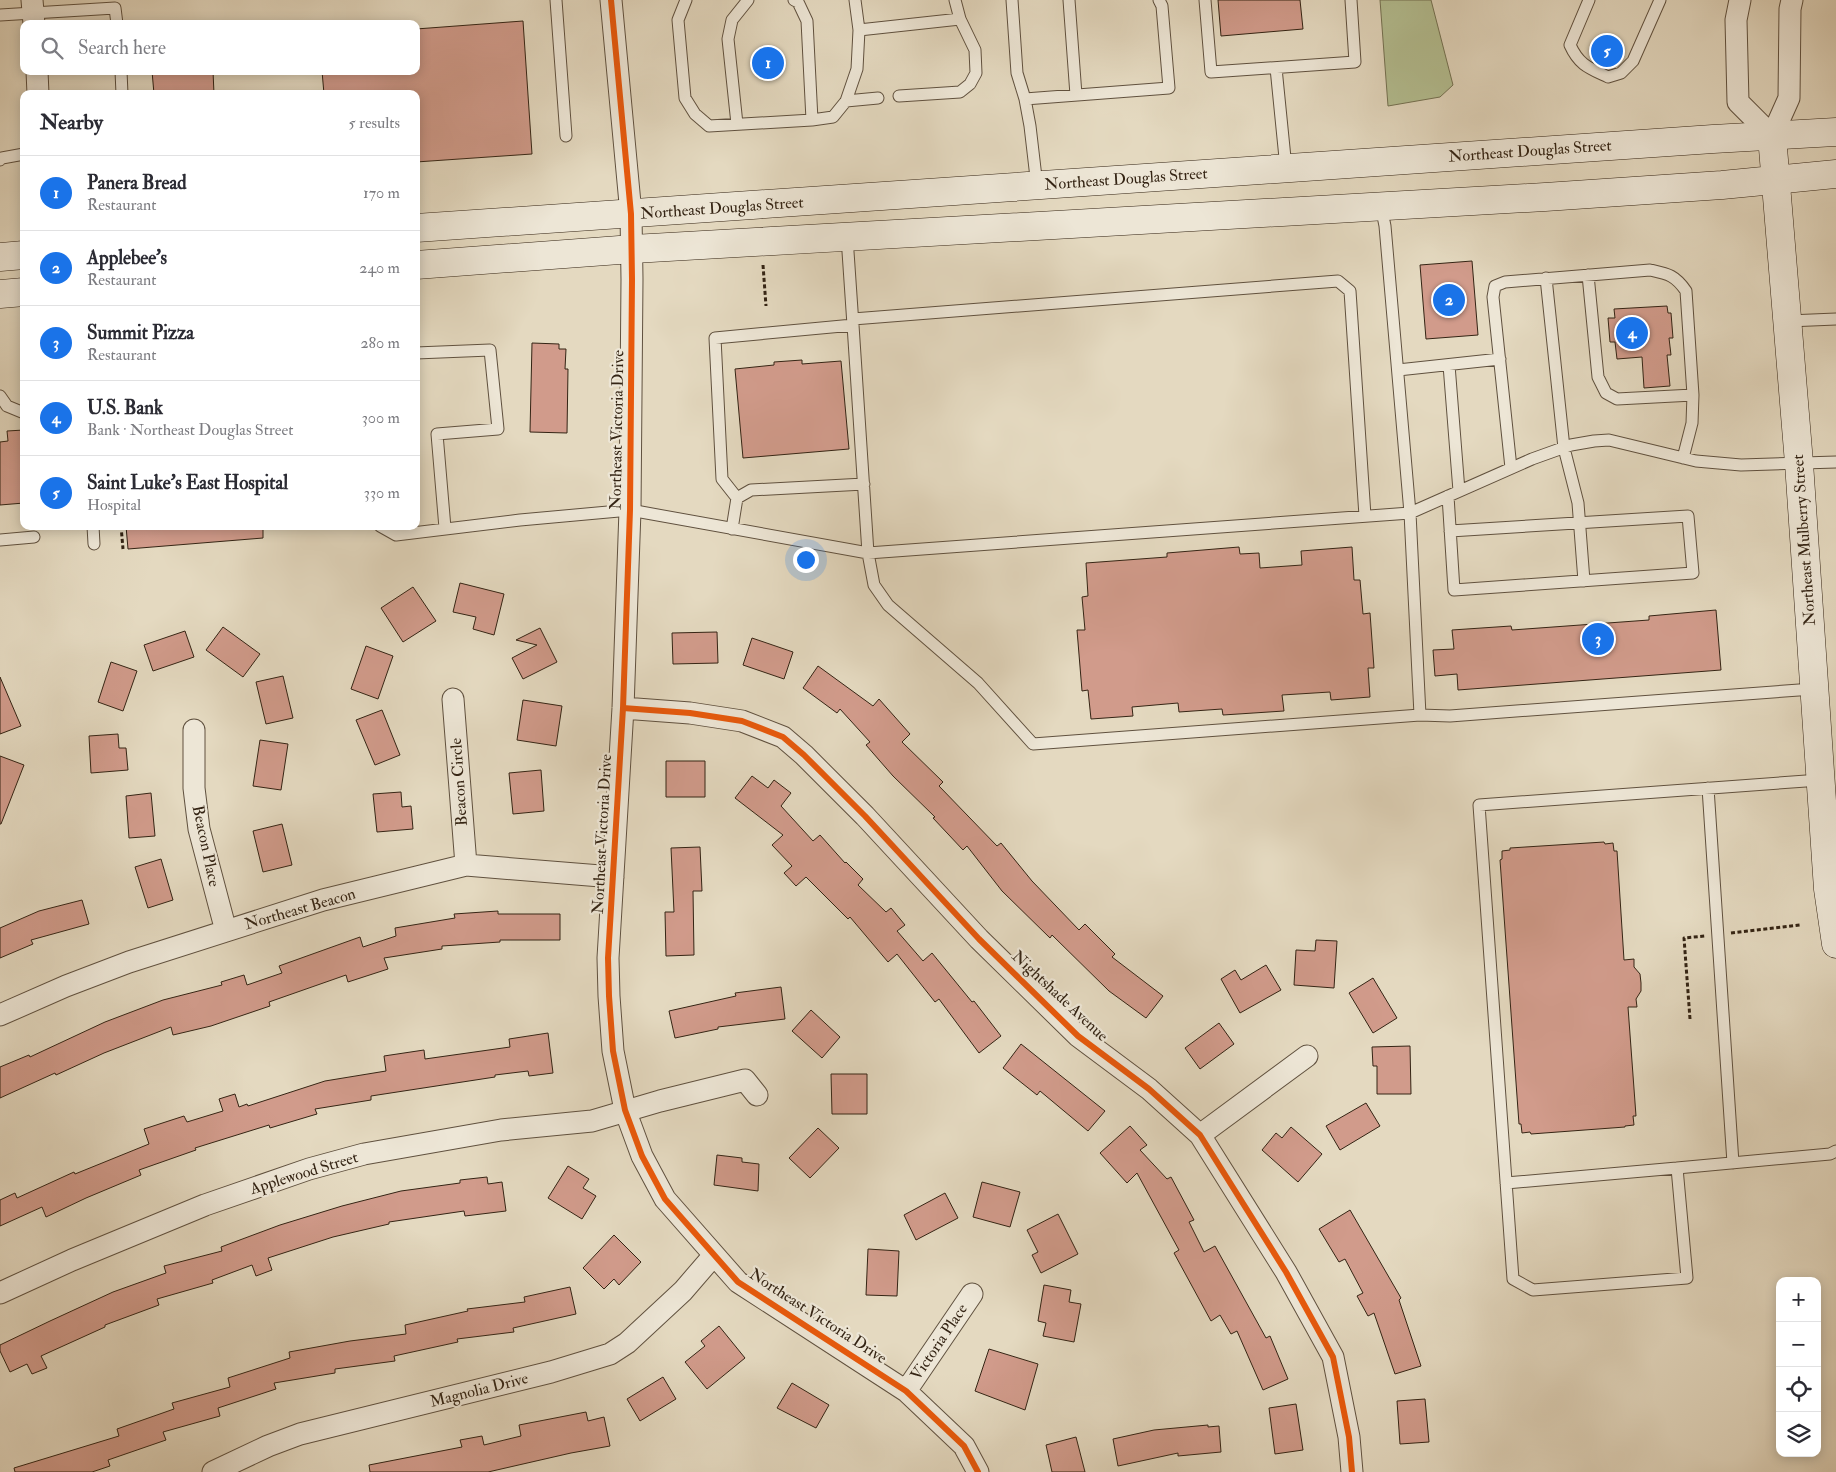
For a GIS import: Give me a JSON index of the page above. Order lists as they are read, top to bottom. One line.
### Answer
{"streets":{"main road":["Northeast Douglas Street","Northeast Mulberry Street"],"street":["Northeast Victoria Drive","Beacon Circle","Beacon Place","Northeast Beacon","Nightshade Avenue","Applewood Street","Victoria Place","Magnolia Drive"]},"crossings":[["Northeast Douglas Street","Northeast Victoria Drive"],["Northeast Douglas Street","Northeast Mulberry Street"],["Northeast Victoria Drive","Northeast Beacon"],["Northeast Victoria Drive","Nightshade Avenue"],["Northeast Victoria Drive","Applewood Street"],["Northeast Victoria Drive","Victoria Place"],["Northeast Victoria Drive","Magnolia Drive"],["Beacon Circle","Northeast Beacon"],["Beacon Place","Northeast Beacon"]],"page":{"search":"Search here","pins":["5","1","2","4","3"],"heading":["Nearby","5 results"],"list":[{"mark":"1","name":"Panera Bread","note":"Restaurant","value":"170 m"},{"mark":"2","name":"Applebee's","note":"Restaurant","value":"240 m"},{"mark":"3","name":"Summit Pizza","note":"Restaurant","value":"280 m"},{"mark":"4","name":"U.S. Bank","note":"Bank · Northeast Douglas Street","value":"300 m"},{"mark":"5","name":"Saint Luke's East Hospital","note":"Hospital","value":"330 m"}],"map_buttons":["+","−"]}}
